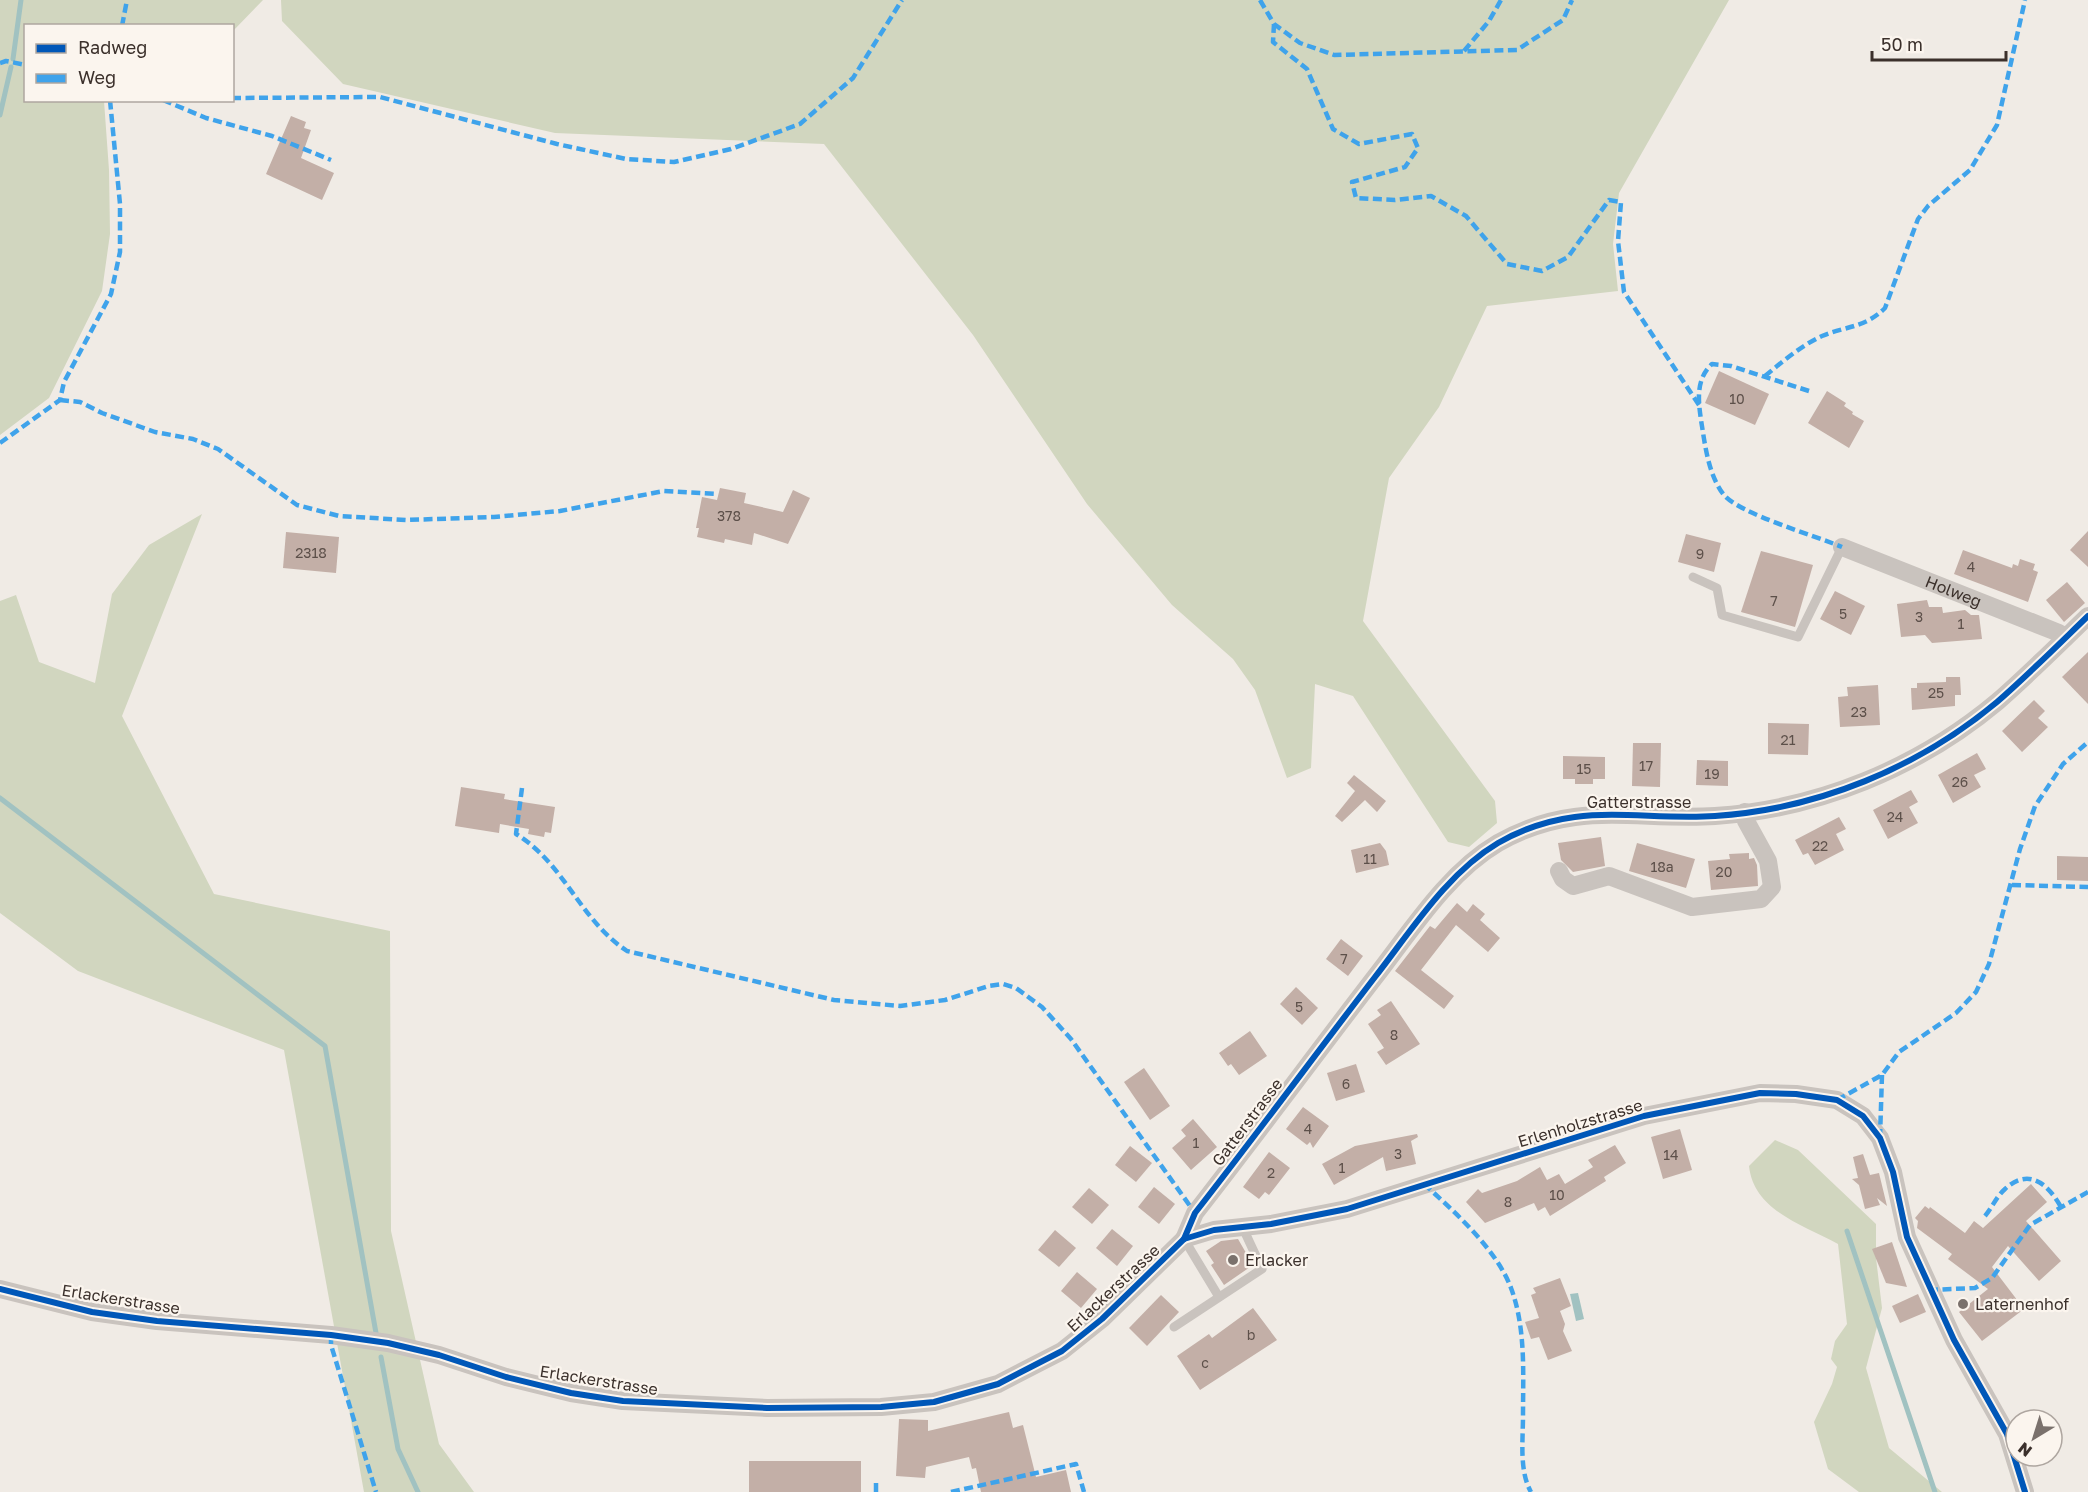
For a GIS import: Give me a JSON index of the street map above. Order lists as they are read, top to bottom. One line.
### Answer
{"streets":{"street":["Holweg","Gatterstrasse","Erlenholzstrasse","Erlackerstrasse"]},"crossings":[["Holweg","Gatterstrasse"],["Gatterstrasse","Erlenholzstrasse"],["Gatterstrasse","Erlackerstrasse"],["Erlenholzstrasse","Erlackerstrasse"]],"places":["Erlacker","Laternenhof"],"house_numbers":["10","378","2318","9","4","7","5","3","1","25","23","21","17","15","19","26","24","22","11","18a","20","7","5","8","6","4","1","3","14","1","2","10","8","b","c"],"legend":["Radweg","Weg"],"scale_bar":"50 m","north":"bottom left"}
